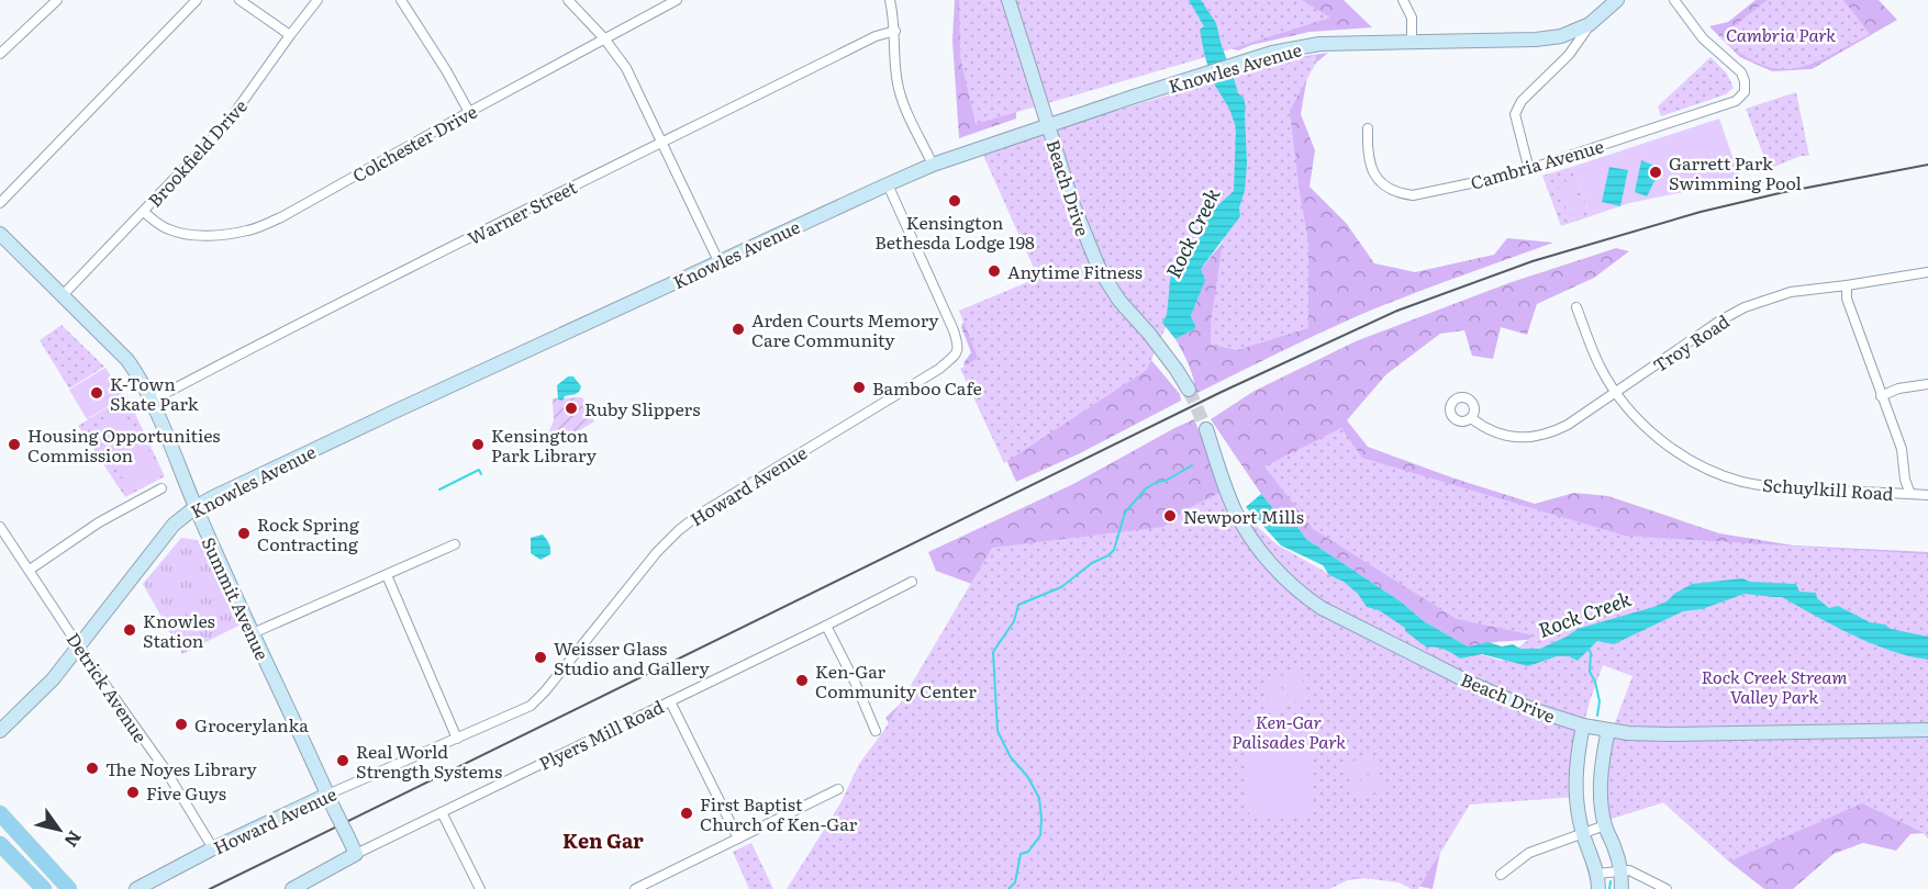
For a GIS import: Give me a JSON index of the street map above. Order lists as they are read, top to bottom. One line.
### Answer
{"streets":{"street":["Knowles Avenue","Colchester Drive","Brookfield Drive","Cambria Avenue","Beach Drive","Warner Street","Troy Road","Howard Avenue","Schuylkill Road","Summit Avenue","Detrick Avenue","Plyers Mill Road"]},"crossings":[["Knowles Avenue","Beach Drive"],["Knowles Avenue","Howard Avenue"],["Knowles Avenue","Summit Avenue"],["Knowles Avenue","Detrick Avenue"],["Colchester Drive","Brookfield Drive"],["Brookfield Drive","Summit Avenue"],["Warner Street","Summit Avenue"],["Troy Road","Schuylkill Road"],["Howard Avenue","Summit Avenue"],["Howard Avenue","Detrick Avenue"],["Summit Avenue","Plyers Mill Road"]],"districts":["Ken Gar"],"water":["Rock Creek"],"parks":["Cambria Park","Rock Creek Stream Valley Park","Ken-Gar Palisades Park"],"places":["Garrett Park Swimming Pool","Kensington Bethesda Lodge 198","Anytime Fitness","Arden Courts Memory Care Community","Bamboo Cafe","K-Town Skate Park","Ruby Slippers","Housing Opportunities Commission","Kensington Park Library","Newport Mills","Rock Spring Contracting","Knowles Station","Weisser Glass Studio and Gallery","Ken-Gar Community Center","Grocerylanka","Real World Strength Systems","The Noyes Library","Five Guys","First Baptist Church of Ken-Gar"],"north":"bottom right"}
